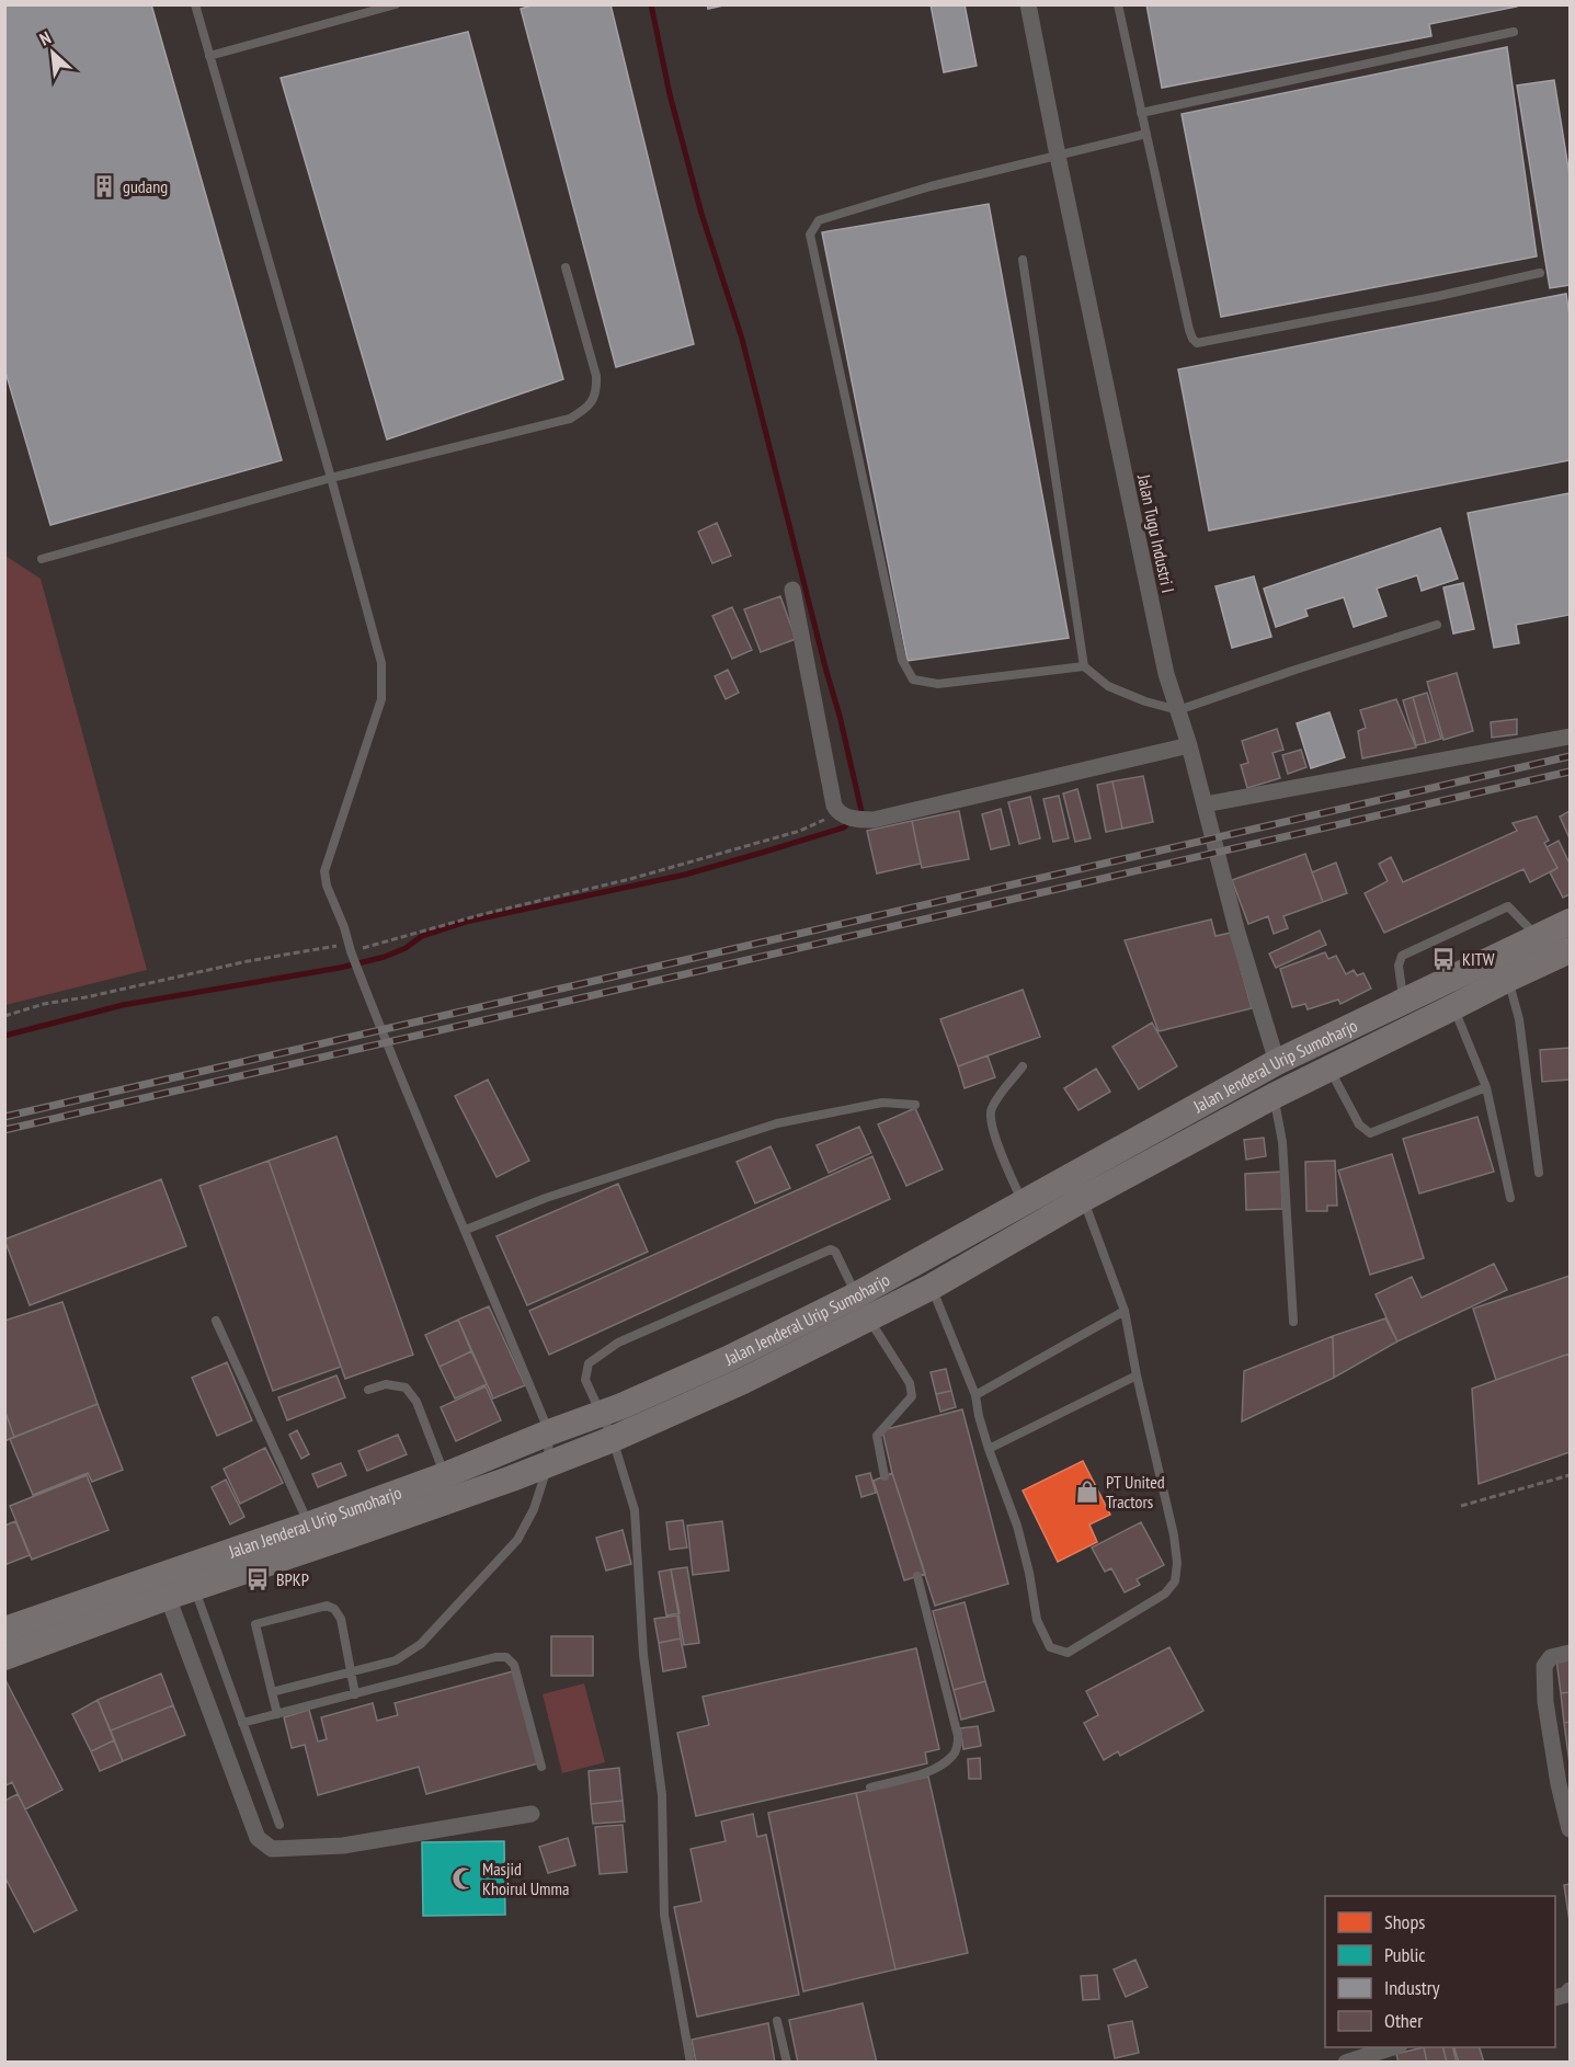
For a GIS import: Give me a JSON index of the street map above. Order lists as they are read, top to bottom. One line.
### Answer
{"streets":{"highway":["Jalan Jenderal Urip Sumoharjo"],"street":["Jalan Tugu Industri I"]},"crossings":[["Jalan Tugu Industri I","Jalan Jenderal Urip Sumoharjo"]],"places":{"building":["gudang"],"bus stop":["KITW","BPKP"],"shop":["PT United Tractors"],"mosque":["Masjid Khoirul Umma"]},"legend":["Shops","Public","Industry","Other"],"north":"top left"}
